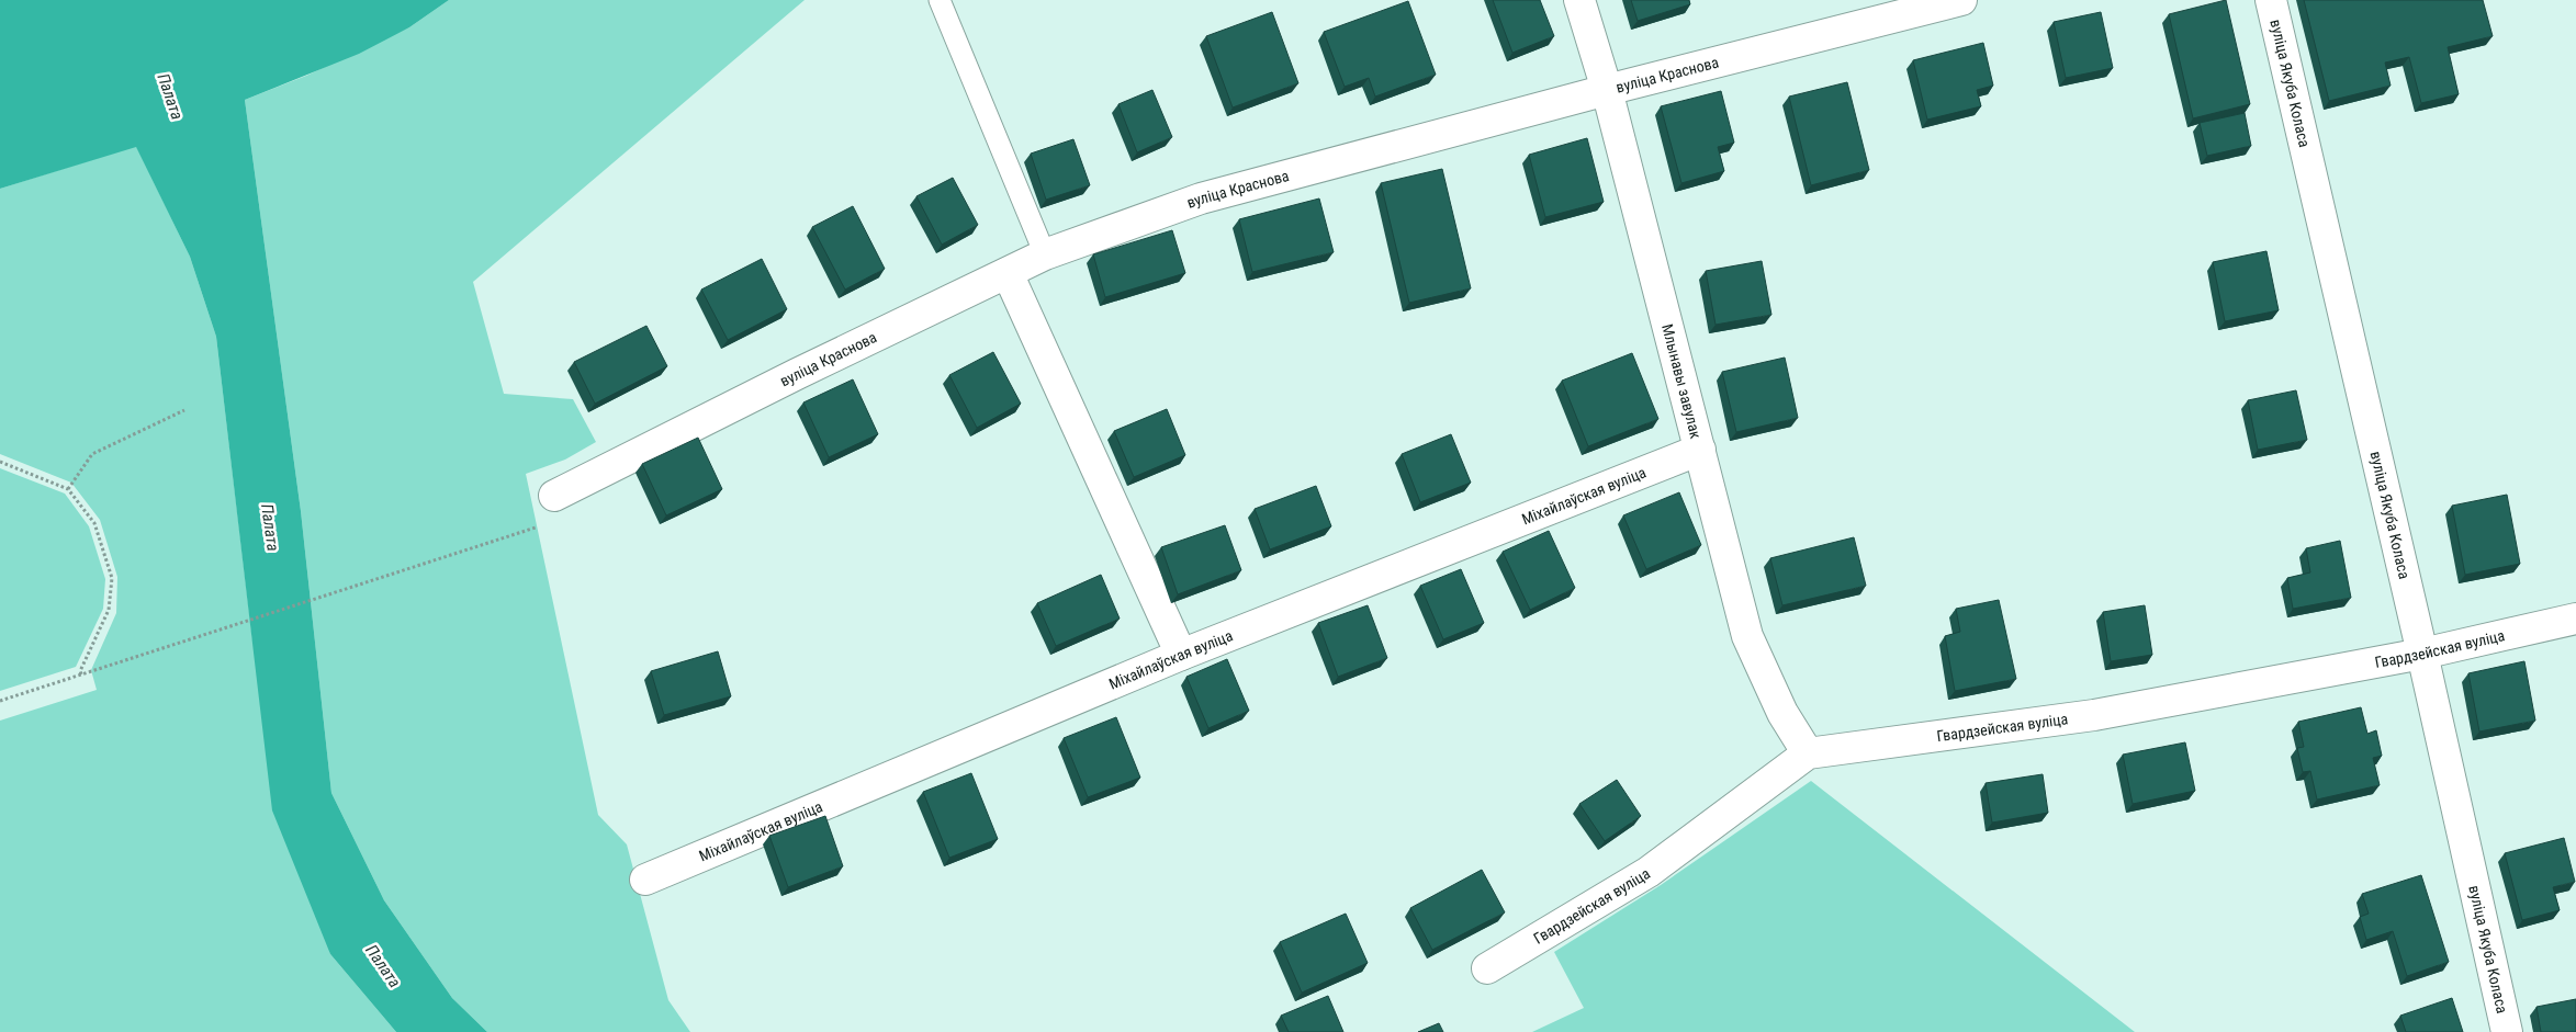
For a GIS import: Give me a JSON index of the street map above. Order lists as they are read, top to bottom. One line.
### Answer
{"streets":{"street":["вуліца Краснова","вуліца Якуба Коласа","Млынавы завулак","Міхайлаўская вуліца","Гвардзейская вуліца"]},"crossings":[["вуліца Краснова","Млынавы завулак"],["вуліца Якуба Коласа","Гвардзейская вуліца"],["Млынавы завулак","Міхайлаўская вуліца"],["Млынавы завулак","Гвардзейская вуліца"]],"water":["Палата"]}
